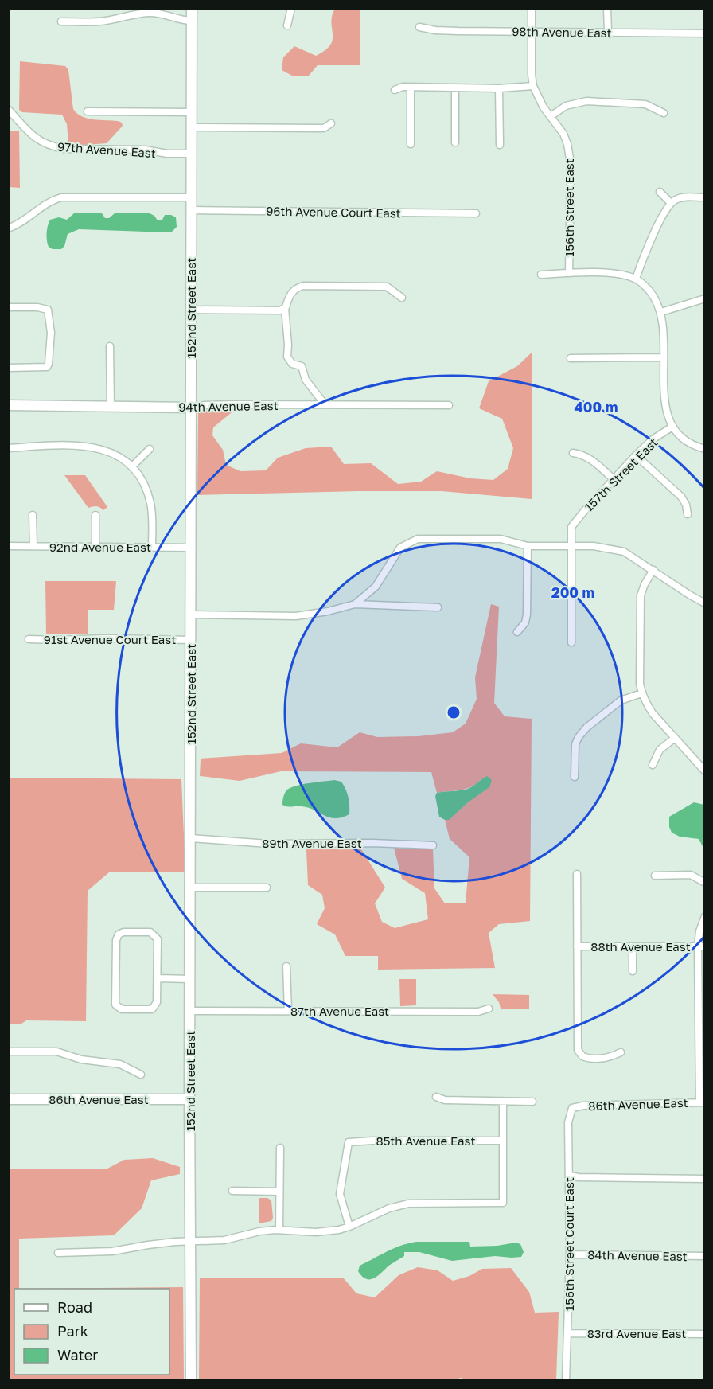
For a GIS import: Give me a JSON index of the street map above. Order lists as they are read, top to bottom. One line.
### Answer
{"streets":{"street":["98th Avenue East","97th Avenue East","156th Street East","96th Avenue Court East","152nd Street East","94th Avenue East","157th Street East","92nd Avenue East","91st Avenue Court East","89th Avenue East","88th Avenue East","87th Avenue East","86th Avenue East","85th Avenue East","156th Street Court East","84th Avenue East","83rd Avenue East"]},"crossings":[["98th Avenue East","156th Street East"],["97th Avenue East","152nd Street East"],["96th Avenue Court East","152nd Street East"],["152nd Street East","94th Avenue East"],["152nd Street East","92nd Avenue East"],["152nd Street East","91st Avenue Court East"],["152nd Street East","89th Avenue East"],["152nd Street East","87th Avenue East"],["152nd Street East","86th Avenue East"],["86th Avenue East","156th Street Court East"],["156th Street Court East","84th Avenue East"],["156th Street Court East","83rd Avenue East"]],"legend":["Road","Park","Water"],"rings":["400 m","200 m"]}
